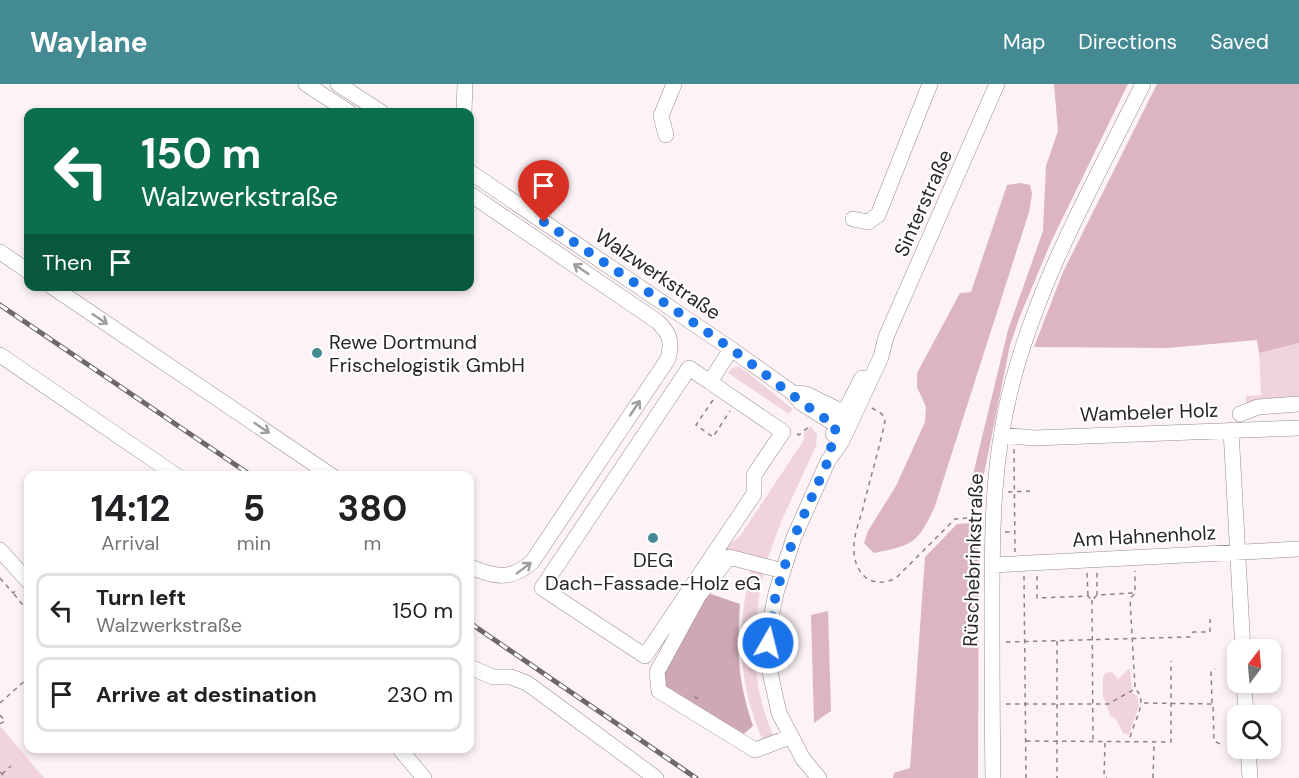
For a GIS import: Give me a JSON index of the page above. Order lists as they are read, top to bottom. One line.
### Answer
{"streets":{"street":["Sinterstraße","Walzwerkstraße","Wambeler Holz","Am Hahnenholz","Rüschebrinkstraße"]},"crossings":[["Sinterstraße","Walzwerkstraße"],["Wambeler Holz","Rüschebrinkstraße"],["Am Hahnenholz","Rüschebrinkstraße"]],"places":["Rewe Dortmund Frischelogistik GmbH","DEG Dach-Fassade-Holz eG"],"north":"top","page":{"header":"Waylane","nav":["Map","Directions","Saved"],"turn":["150 m","Walzwerkstraße"],"then":"Then","eta":["14:12","Arrival","5","min","380","m"],"list":[{"name":"Turn left","note":"Walzwerkstraße","value":"150 m"},{"name":"Arrive at destination","value":"230 m"}]}}
